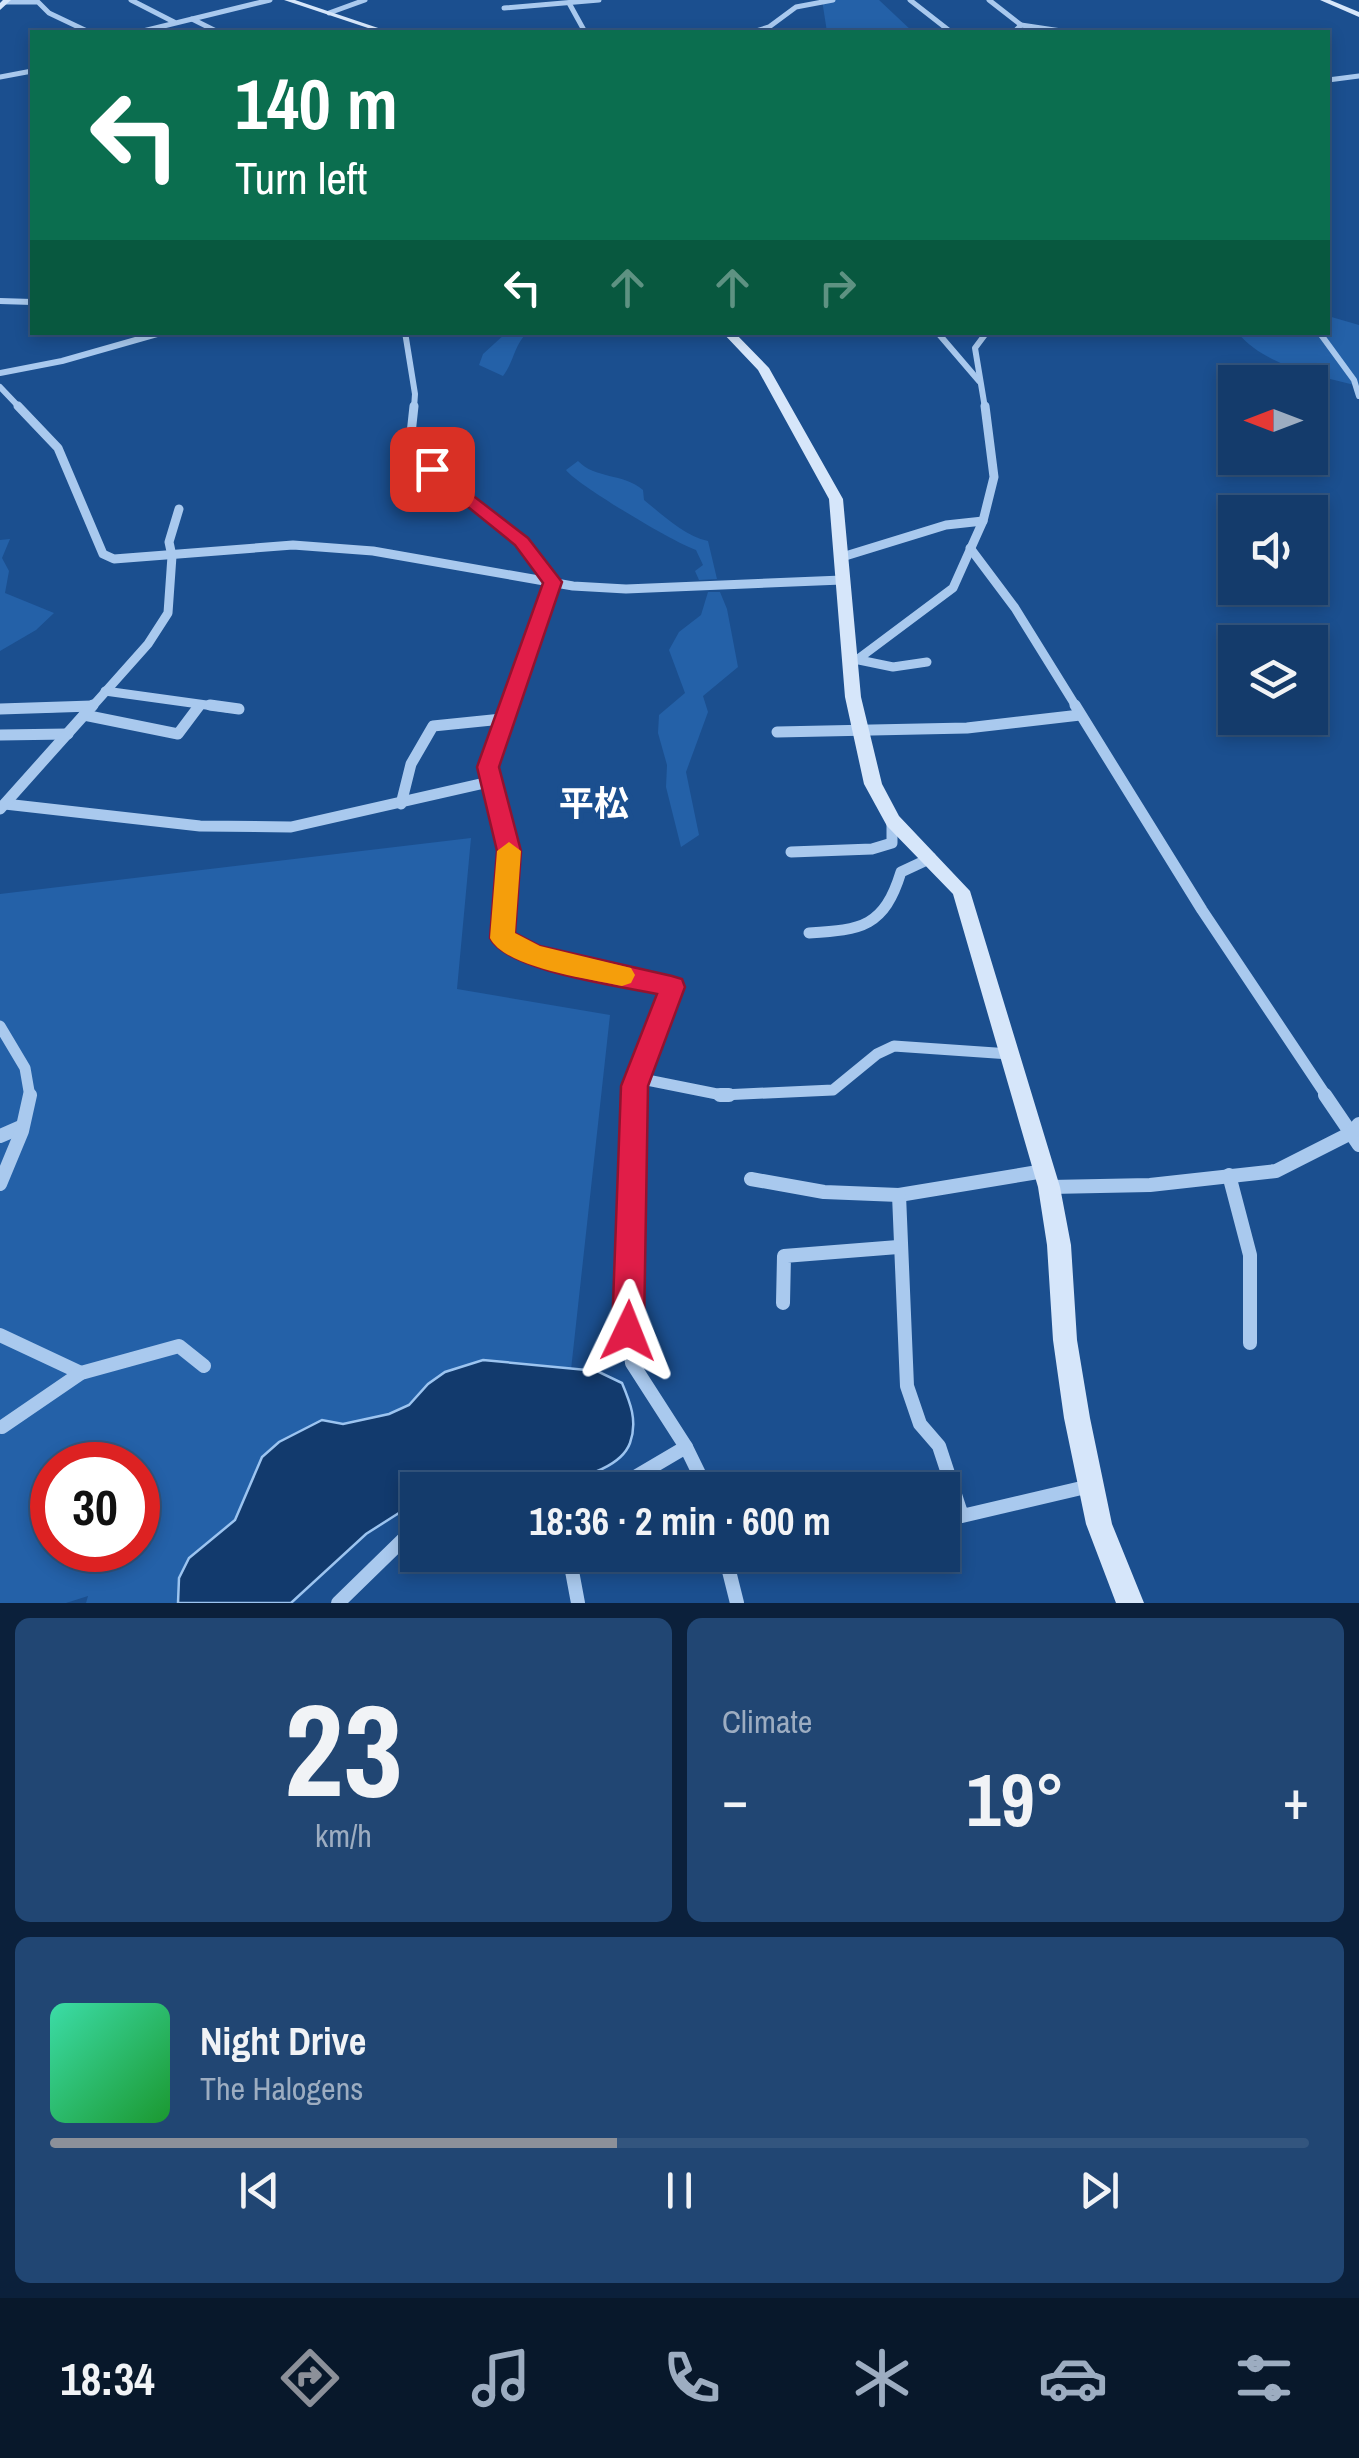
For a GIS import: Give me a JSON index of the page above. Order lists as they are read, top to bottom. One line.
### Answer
{"districts":["平松"],"north":"left","page":{"turn":["140 m","Turn left"],"limit":"30","trip":"18:36 · 2 min · 600 m","tile":[["23","km/h"],"Climate"],"heat":["−","19°","+"],"song":["Night Drive","The Halogens"],"tabs":"18:34"}}
